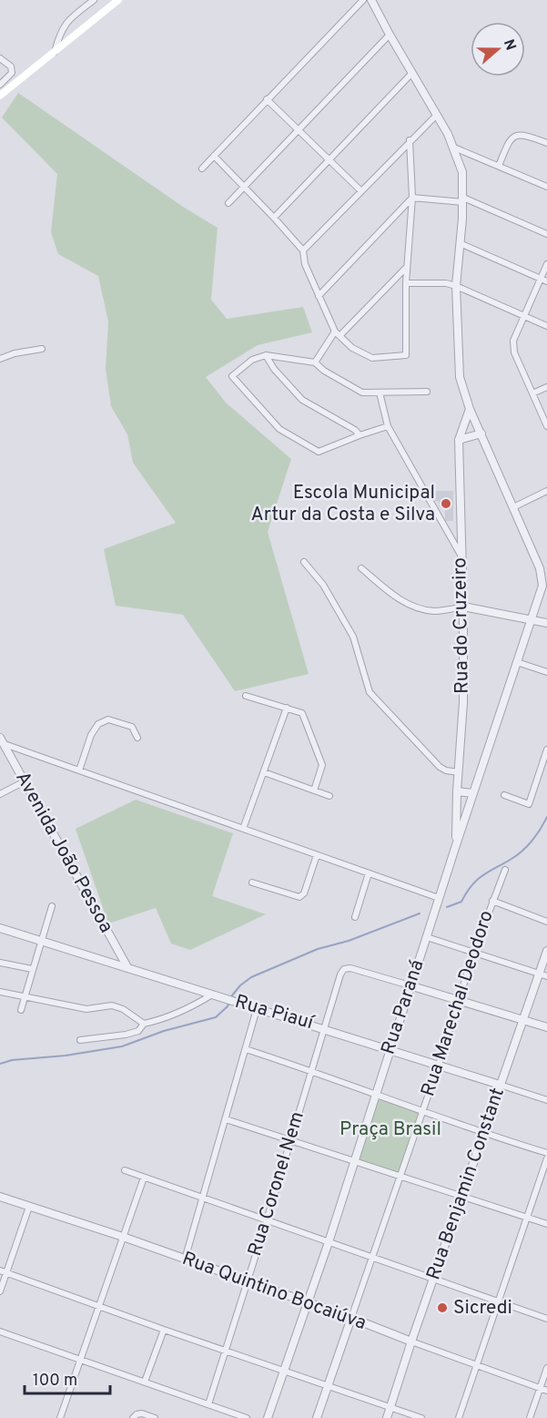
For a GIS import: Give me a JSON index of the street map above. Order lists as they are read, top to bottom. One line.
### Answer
{"streets":{"street":["Rua do Cruzeiro","Avenida João Pessoa","Rua Marechal Deodoro","Rua Paraná","Rua Piauí","Rua Coronel Nem","Rua Benjamin Constant","Rua Quintino Bocaiúva"]},"crossings":[["Rua do Cruzeiro","Rua Paraná"],["Avenida João Pessoa","Rua Piauí"],["Rua Marechal Deodoro","Rua Piauí"],["Rua Marechal Deodoro","Rua Quintino Bocaiúva"],["Rua Paraná","Rua Piauí"],["Rua Paraná","Rua Coronel Nem"],["Rua Paraná","Rua Quintino Bocaiúva"],["Rua Piauí","Rua Coronel Nem"],["Rua Piauí","Rua Benjamin Constant"],["Rua Coronel Nem","Rua Quintino Bocaiúva"],["Rua Benjamin Constant","Rua Quintino Bocaiúva"]],"parks":["Praça Brasil"],"places":["Escola Municipal Artur da Costa e Silva","Sicredi"],"scale_bar":"100 m","north":"right"}
